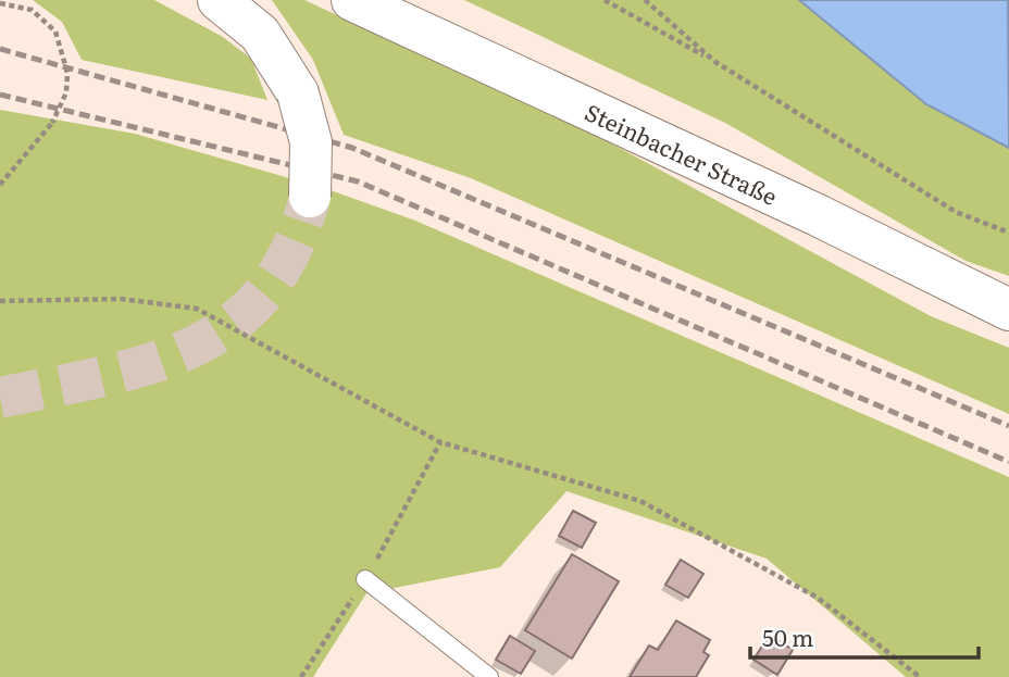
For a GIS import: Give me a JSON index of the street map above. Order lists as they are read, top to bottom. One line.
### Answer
{"streets":{"main road":["Steinbacher Straße"]},"scale_bar":"50 m"}
